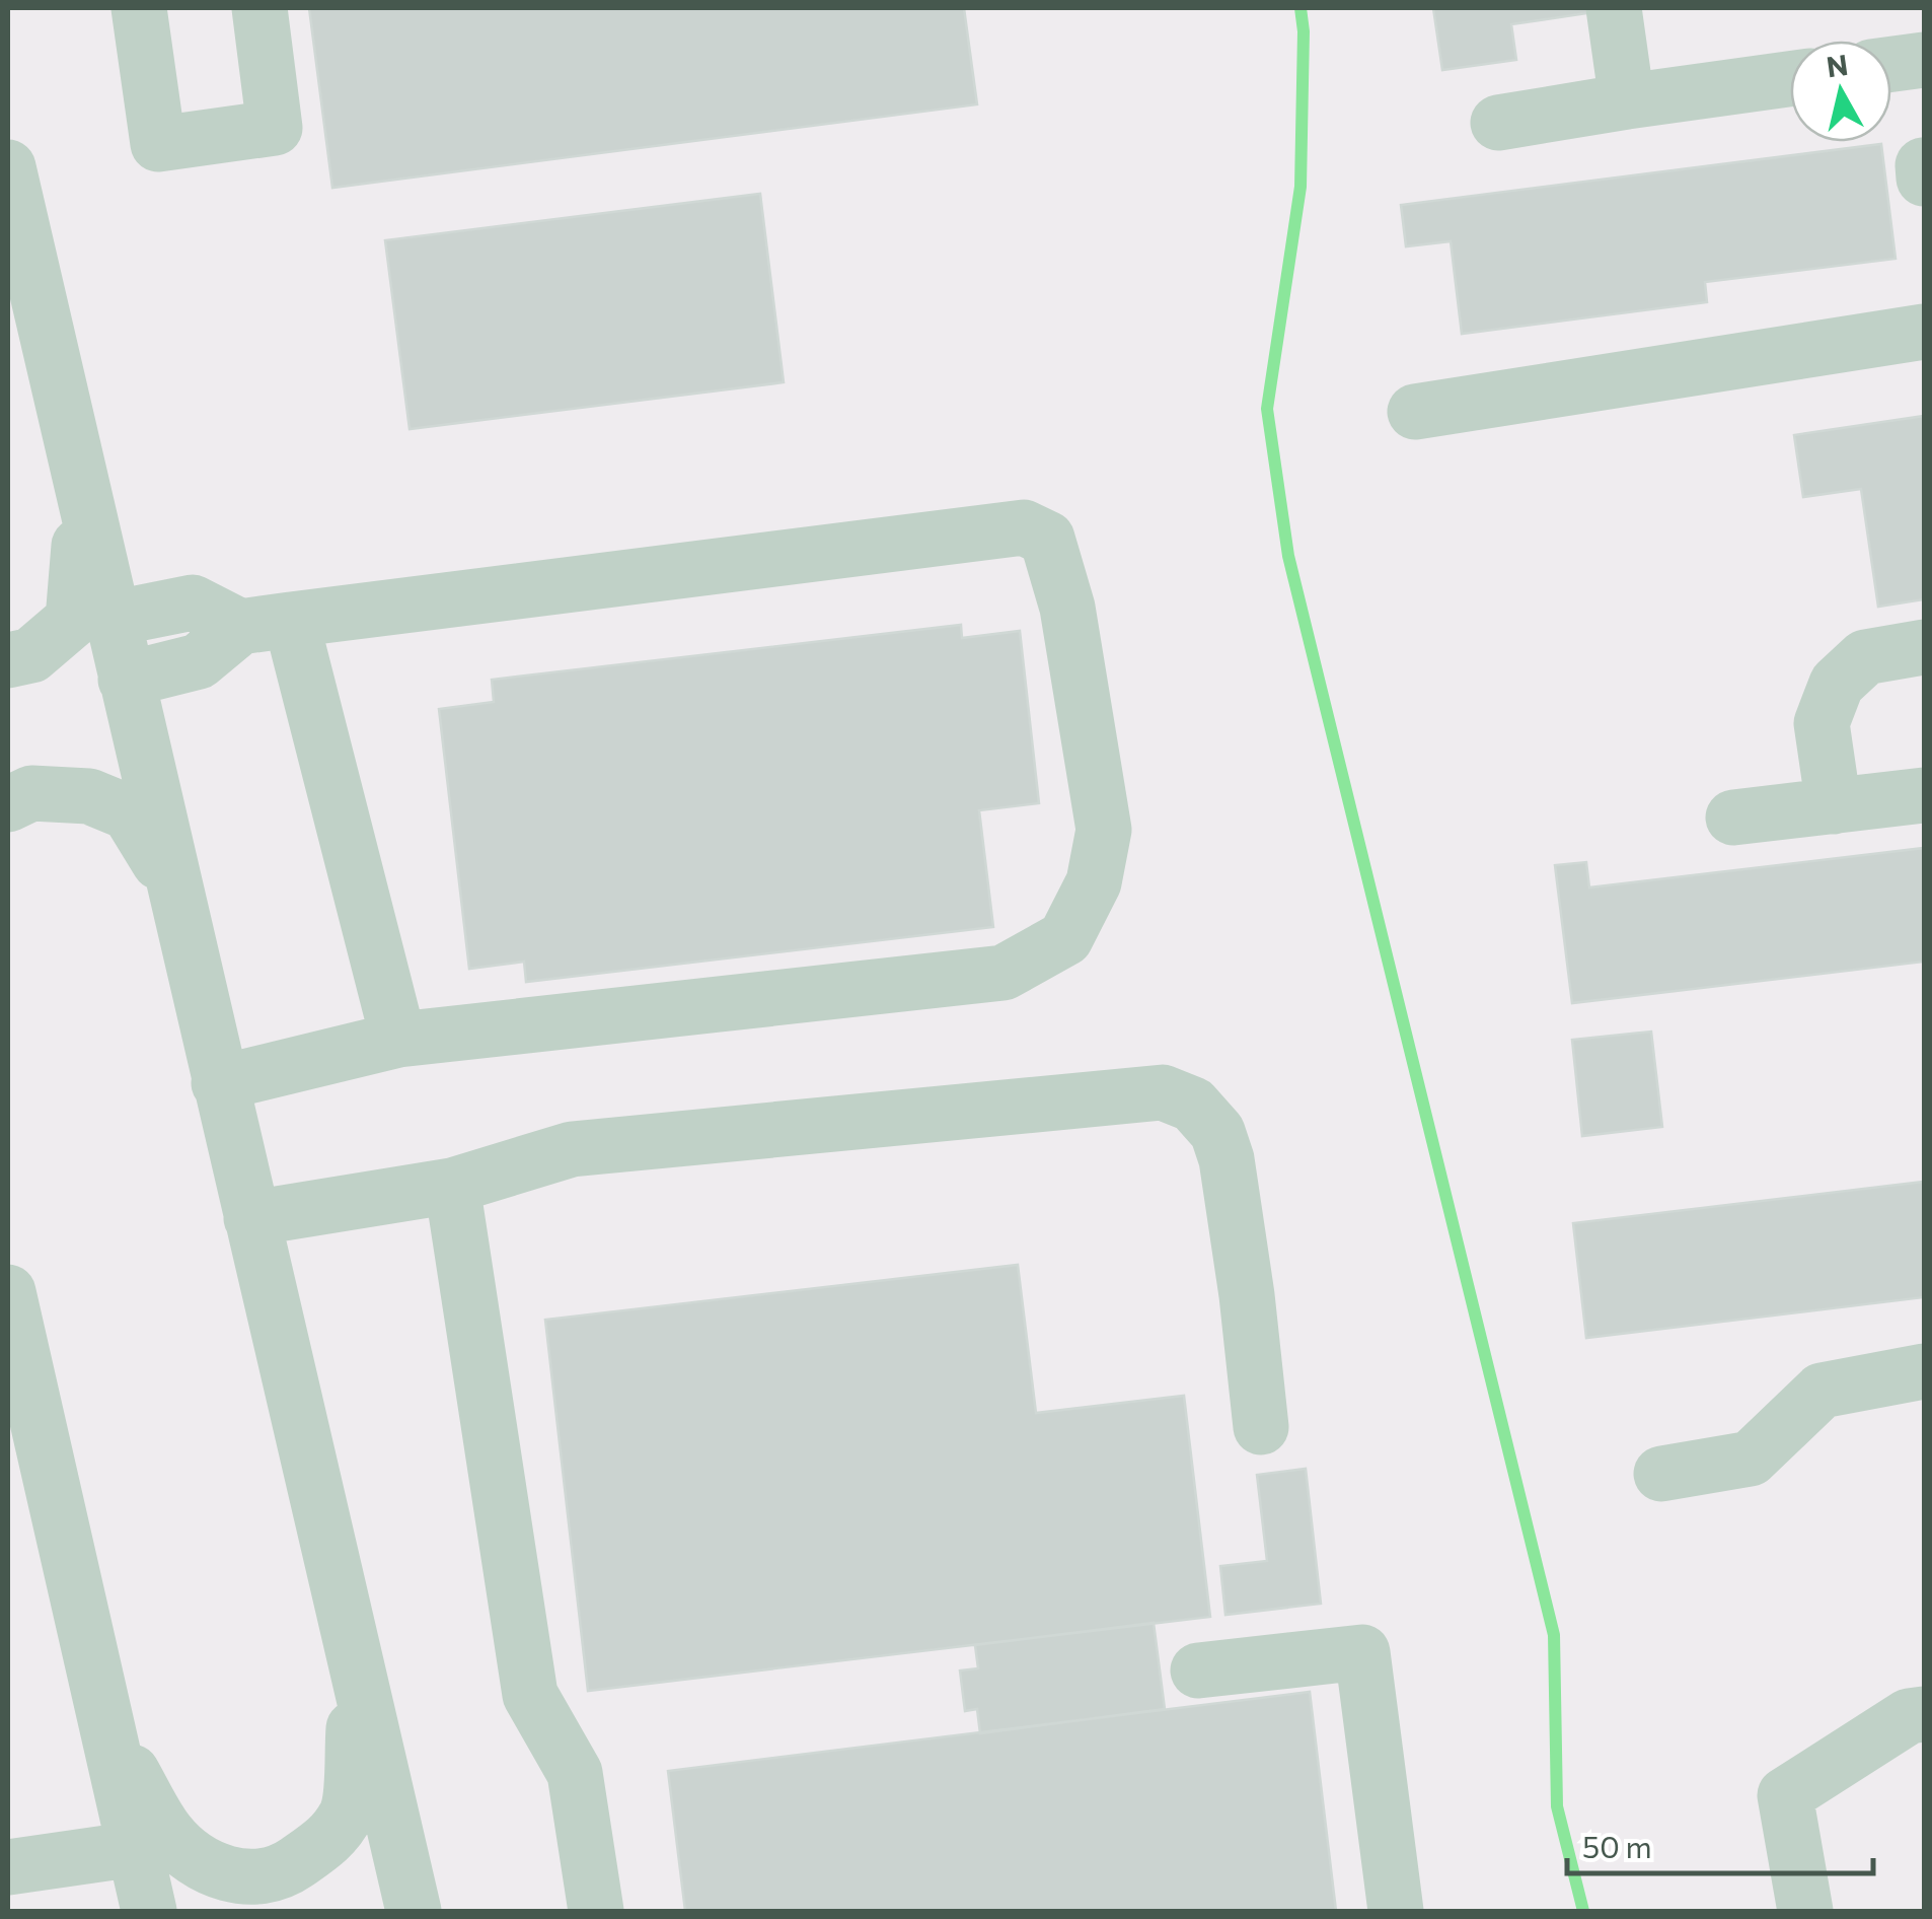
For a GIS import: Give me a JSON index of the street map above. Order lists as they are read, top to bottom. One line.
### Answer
{"scale_bar":"50 m","north":"top"}
